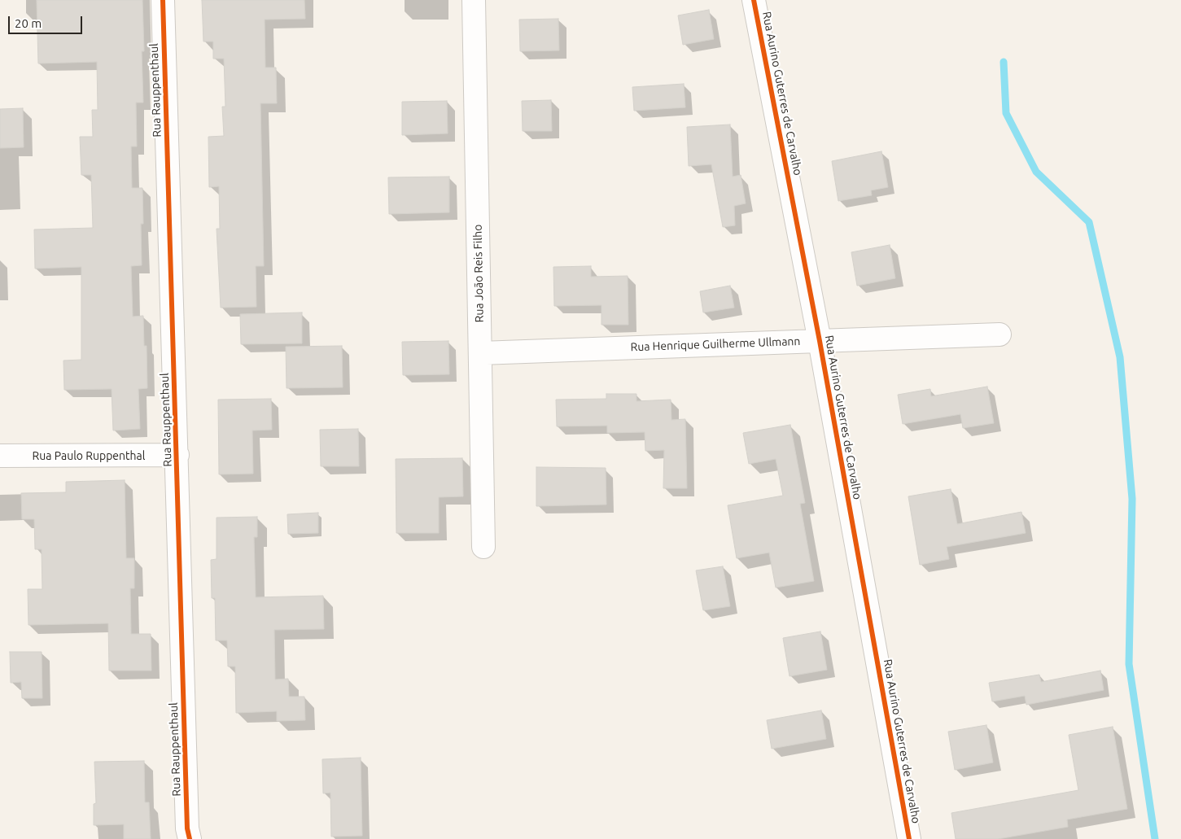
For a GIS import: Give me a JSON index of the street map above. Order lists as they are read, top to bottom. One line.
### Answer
{"streets":{"street":["Rua Rauppenthaul","Rua Aurino Guterres de Carvalho","Rua João Reis Filho","Rua Henrique Guilherme Ullmann","Rua Paulo Ruppenthal"]},"crossings":[["Rua Rauppenthaul","Rua Paulo Ruppenthal"],["Rua Aurino Guterres de Carvalho","Rua Henrique Guilherme Ullmann"],["Rua João Reis Filho","Rua Henrique Guilherme Ullmann"]],"scale_bar":"20 m"}
